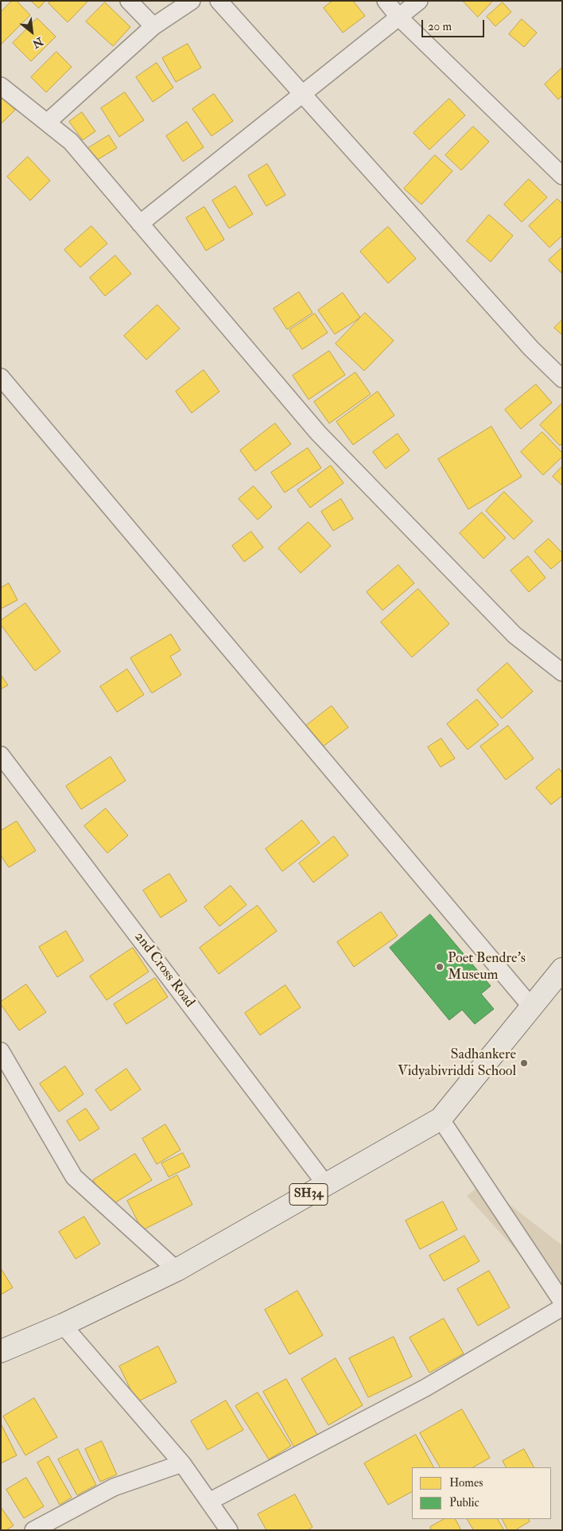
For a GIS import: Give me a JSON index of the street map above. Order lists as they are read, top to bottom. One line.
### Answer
{"streets":{"main road":["SH34"],"street":["2nd Cross Road"]},"crossings":[["2nd Cross Road","SH34"]],"places":["Poet Bendre's Museum","Sadhankere Vidyabivriddi School"],"legend":["Homes","Public"],"scale_bar":"20 m","north":"bottom right"}
